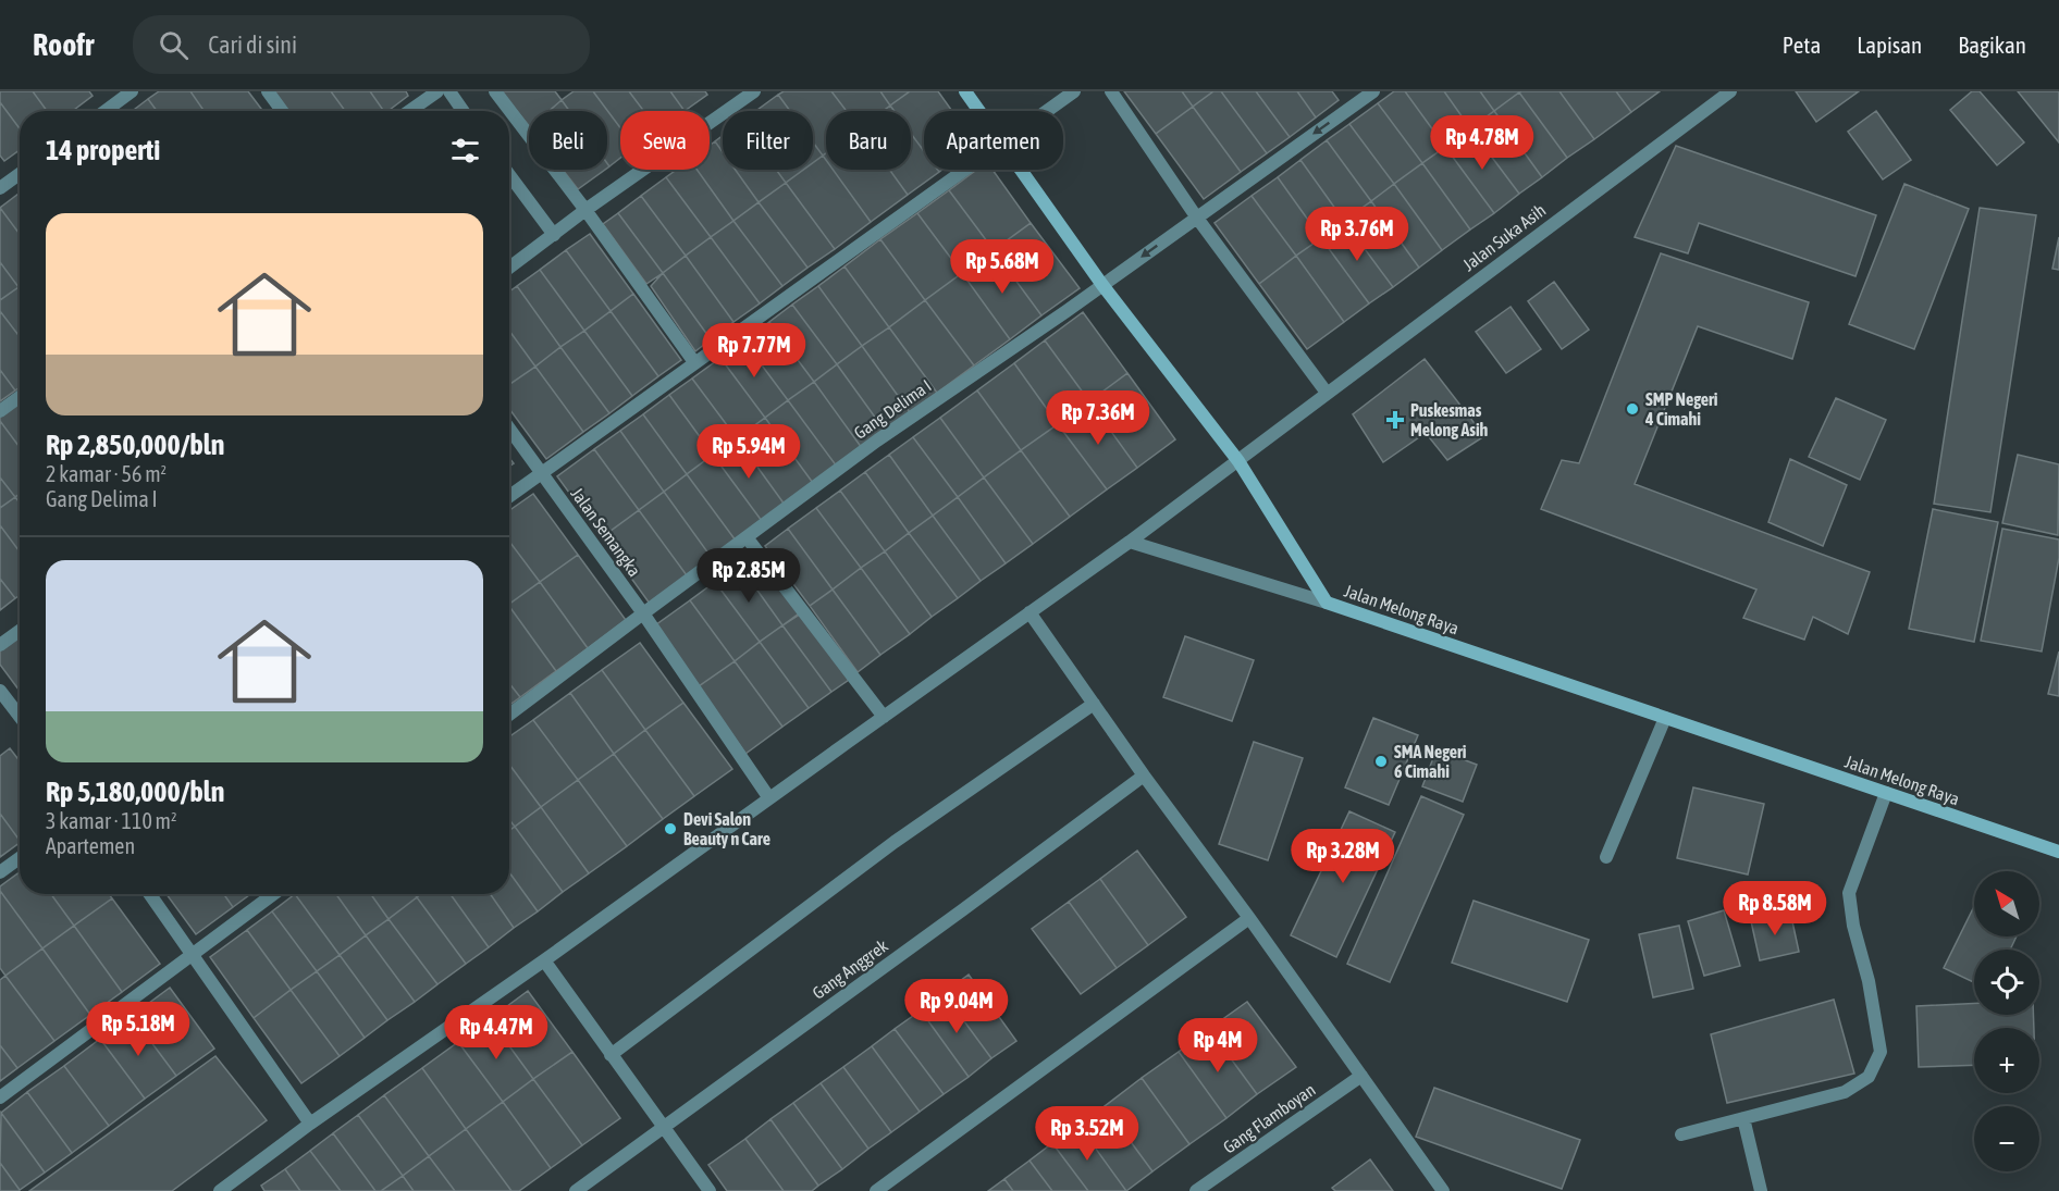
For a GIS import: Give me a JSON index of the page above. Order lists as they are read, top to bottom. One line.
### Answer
{"streets":{"main road":["Jalan Melong Raya"],"street":["Jalan Suka Asih","Gang Delima I","Jalan Semangka","Gang Anggrek","Gang Flamboyan"]},"crossings":[["Jalan Suka Asih","Jalan Semangka"],["Jalan Suka Asih","Jalan Melong Raya"],["Gang Delima I","Jalan Semangka"],["Gang Delima I","Jalan Melong Raya"]],"places":{"other":["SMP Negeri 4 Cimahi","SMA Negeri 6 Cimahi","Devi Salon Beauty n Care"],"health":["Puskesmas Melong Asih"]},"north":"top left","page":{"header":"Roofr","search":"Cari di sini","nav":["Peta","Lapisan","Bagikan"],"chip":["Beli","Sewa","Filter","Baru","Apartemen"],"heading":"14 properti","price":["Rp 4.78M","Rp 3.76M","Rp 5.68M","Rp 7.77M","Rp 7.36M","Rp 5.94M","Rp 2.85M","Rp 3.28M","Rp 8.58M","Rp 9.04M","Rp 5.18M","Rp 4.47M","Rp 4M","Rp 3.52M"],"list":[{"name":"Rp 2,850,000/bln","note":"2 kamar · 56 m² · Gang Delima I"},{"name":"Rp 5,180,000/bln","note":"3 kamar · 110 m² · Apartemen"}],"map_buttons":["+","−"]}}
